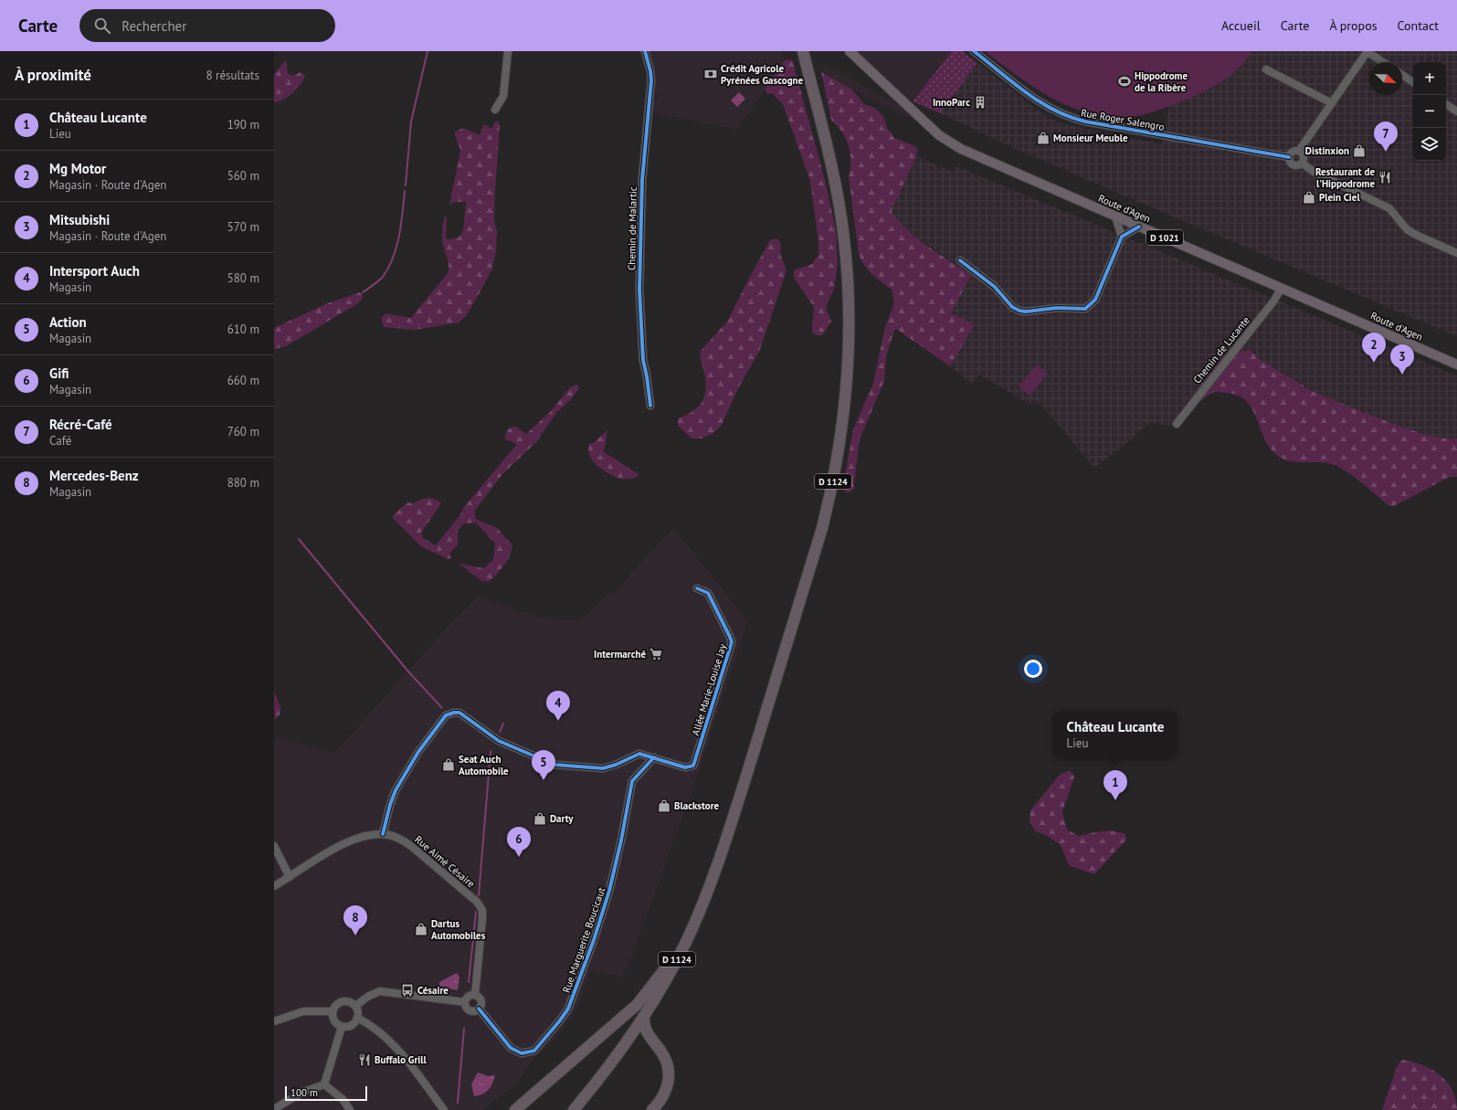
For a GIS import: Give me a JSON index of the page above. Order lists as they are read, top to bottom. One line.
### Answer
{"streets":{"highway":["D 1124"],"main road":["Route d'Agen","D 1021"],"street":["Rue Roger Salengro","Chemin de Malartic","Chemin de Lucante","Allée Marie-Louise Jay","Rue Aimé Césaire","Rue Marguerite Boucicaut"]},"crossings":[["Route d'Agen","Chemin de Lucante"],["Allée Marie-Louise Jay","Rue Marguerite Boucicaut"],["Rue Aimé Césaire","Rue Marguerite Boucicaut"]],"places":{"bank":["Crédit Agricole Pyrénées Gascogne"],"sports":["Hippodrome de la Ribère"],"building":["InnoParc"],"shop":["Monsieur Meuble","Distinxion","Plein Ciel","Seat Auch Automobile","Blackstore","Darty","Dartus Automobiles"],"restaurant":["Restaurant de l'Hippodrome","Buffalo Grill"],"supermarket":["Intermarché"],"bus stop":["Césaire"]},"scale_bar":"100 m","north":"bottom right","page":{"header":"Carte","search":"Rechercher","nav":["Accueil","Carte","À propos","Contact"],"heading":["À proximité","8 résultats"],"map_buttons":["+","−"],"list":[{"mark":"1","name":"Château Lucante","note":"Lieu","value":"190 m"},{"mark":"2","name":"Mg Motor","note":"Magasin · Route d'Agen","value":"560 m"},{"mark":"3","name":"Mitsubishi","note":"Magasin · Route d'Agen","value":"570 m"},{"mark":"4","name":"Intersport Auch","note":"Magasin","value":"580 m"},{"mark":"5","name":"Action","note":"Magasin","value":"610 m"},{"mark":"6","name":"Gifi","note":"Magasin","value":"660 m"},{"mark":"7","name":"Récré-Café","note":"Café","value":"760 m"},{"mark":"8","name":"Mercedes-Benz","note":"Magasin","value":"880 m"}],"pins":["7","2","3","4","5","1","6","8"],"popup":["Château Lucante","Lieu"],"scale":"100 m"}}
